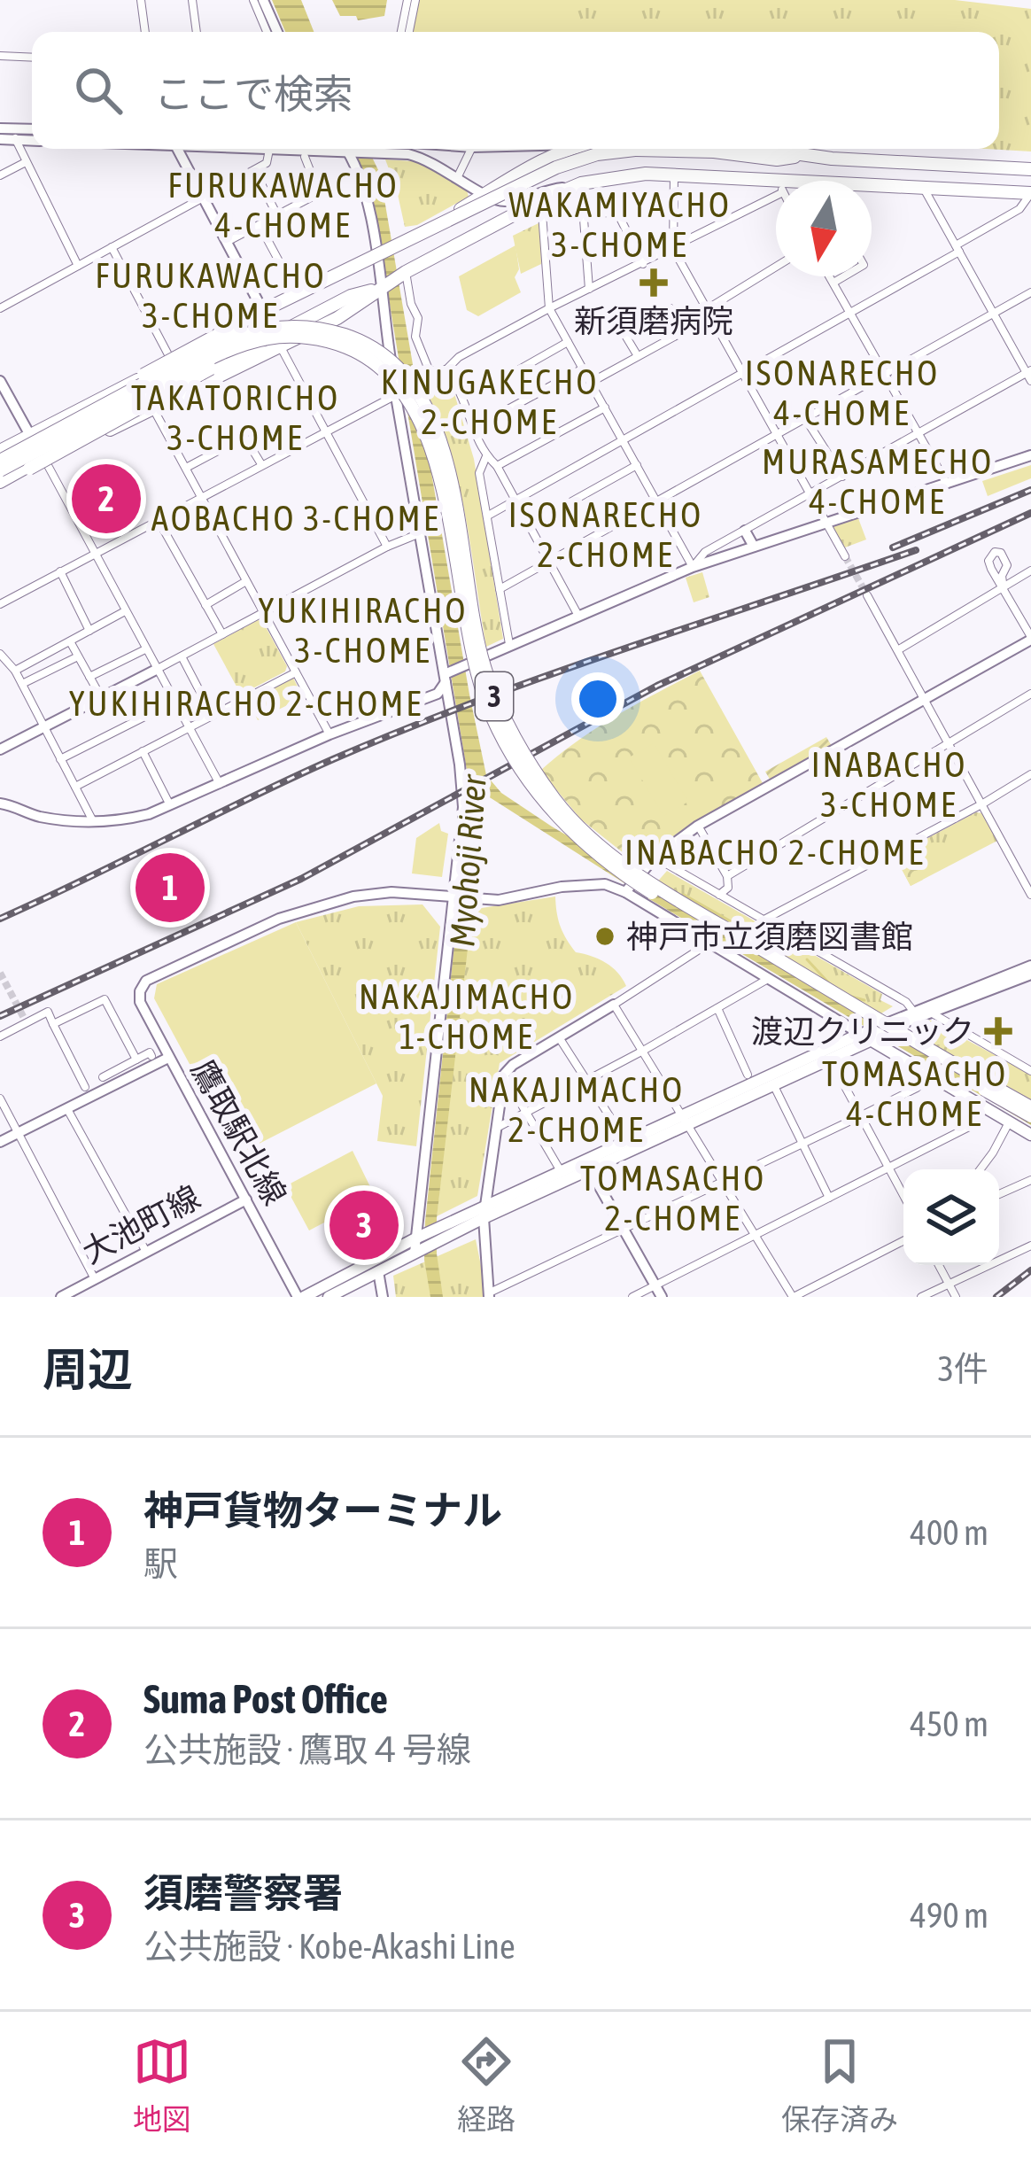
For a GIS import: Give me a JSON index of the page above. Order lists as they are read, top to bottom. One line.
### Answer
{"streets":{"highway":["3"],"street":["鷹取駅北線","大池町線"]},"crossings":[["鷹取駅北線","大池町線"]],"districts":["FURUKAWACHO 4-CHOME","WAKAMIYACHO 3-CHOME","FURUKAWACHO 3-CHOME","ISONARECHO 4-CHOME","KINUGAKECHO 2-CHOME","TAKATORICHO 3-CHOME","MURASAMECHO 4-CHOME","ISONARECHO 2-CHOME","AOBACHO 3-CHOME","YUKIHIRACHO 3-CHOME","YUKIHIRACHO 2-CHOME","INABACHO 3-CHOME","INABACHO 2-CHOME","NAKAJIMACHO 1-CHOME","TOMASACHO 4-CHOME","NAKAJIMACHO 2-CHOME","TOMASACHO 2-CHOME"],"water":["Myohoji River"],"places":{"health":["新須磨病院","渡辺クリニック"],"other":["神戸市立須磨図書館"]},"north":"bottom","page":{"search":"ここで検索","pins":["2","1","3"],"heading":["周辺","3件"],"list":[{"mark":"1","name":"神戸貨物ターミナル","note":"駅","value":"400 m"},{"mark":"2","name":"Suma Post Office","note":"公共施設 · 鷹取４号線","value":"450 m"},{"mark":"3","name":"須磨警察署","note":"公共施設 · Kobe-Akashi Line","value":"490 m"}],"nav":["地図","経路","保存済み"]}}
